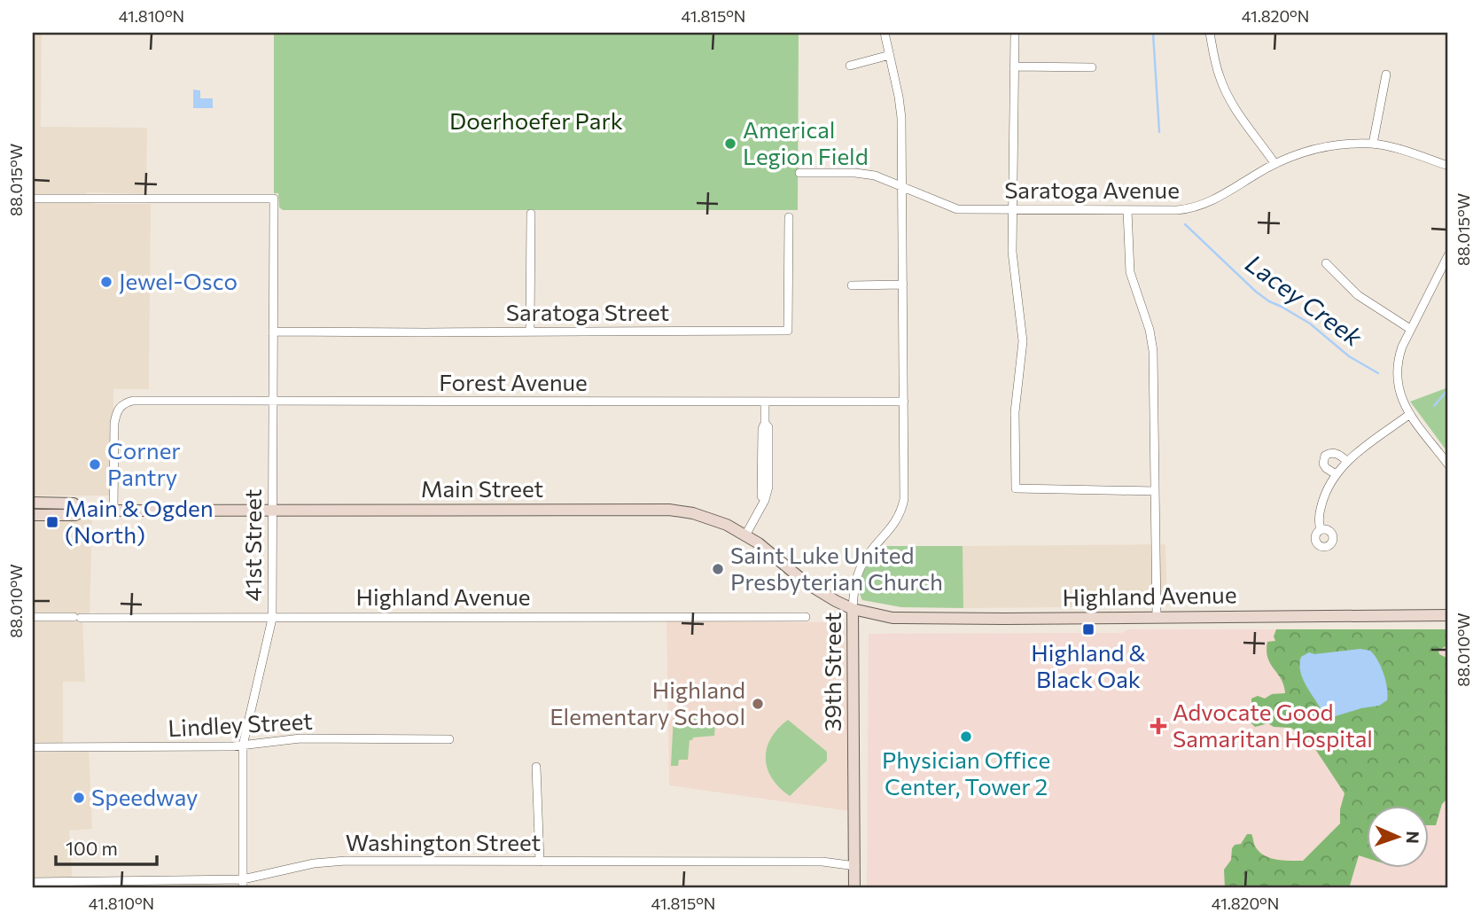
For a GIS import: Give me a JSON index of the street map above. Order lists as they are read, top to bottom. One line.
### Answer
{"streets":{"main road":["Main Street","Highland Avenue","39th Street"],"street":["Saratoga Avenue","Saratoga Street","Forest Avenue","41st Street","Lindley Street","Washington Street"]},"crossings":[["Saratoga Avenue","39th Street"],["Saratoga Street","41st Street"],["Forest Avenue","Main Street"],["Forest Avenue","41st Street"],["Forest Avenue","39th Street"],["Main Street","41st Street"],["Main Street","Highland Avenue"],["Main Street","39th Street"],["41st Street","Highland Avenue"],["41st Street","Lindley Street"],["41st Street","Washington Street"],["Highland Avenue","39th Street"],["39th Street","Washington Street"]],"water":["Lacey Creek"],"parks":["Doerhoefer Park"],"places":{"other":["Americal Legion Field","Jewel-Osco","Corner Pantry","Saint Luke United Presbyterian Church","Highland Elementary School","Physician Office Center, Tower 2","Speedway"],"transit":["Main & Ogden (North)","Highland & Black Oak"],"health":["Advocate Good Samaritan Hospital"]},"scale_bar":"100 m","north":"right","coordinates":["41.810°N","41.815°N","41.820°N","88.015°W","88.010°W"]}
